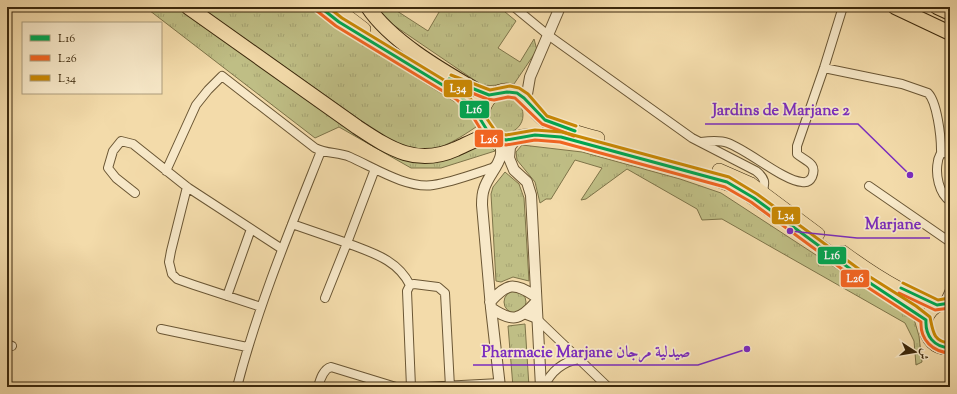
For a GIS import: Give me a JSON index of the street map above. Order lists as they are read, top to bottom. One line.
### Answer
{"places":["Jardins de Marjane 2","Marjane","Pharmacie Marjane صيدلية مرجان"],"lines":["transit line L16","transit line L34","transit line L26"],"legend":["L16","L26","L34"],"north":"right"}
